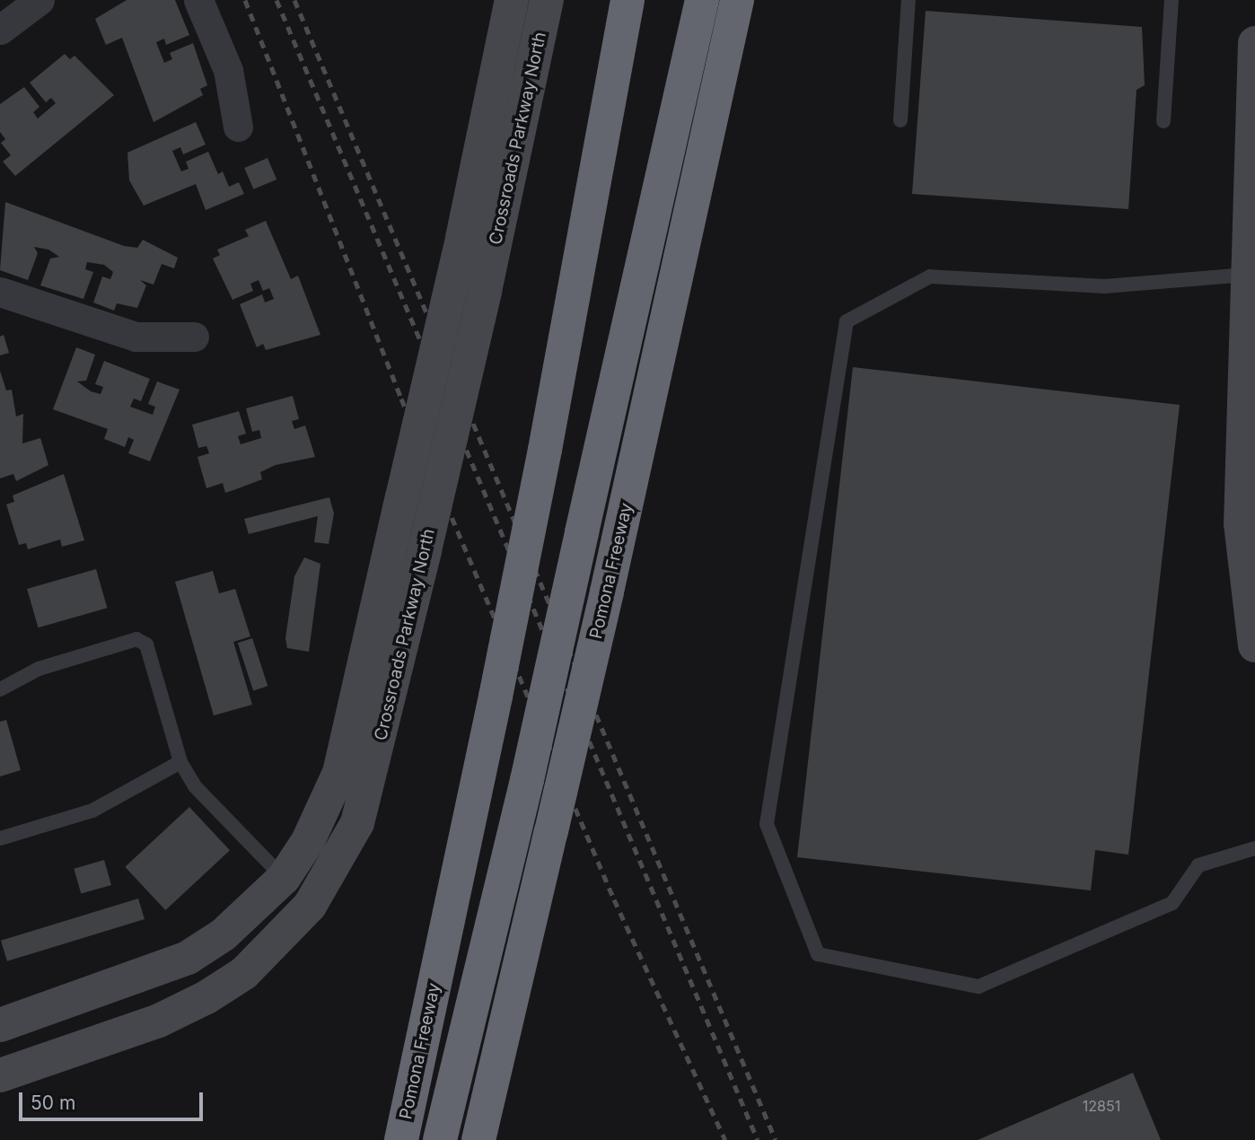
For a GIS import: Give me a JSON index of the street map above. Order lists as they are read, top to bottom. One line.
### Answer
{"streets":{"highway":["Pomona Freeway"],"street":["Crossroads Parkway North"]},"house_numbers":["12851"],"scale_bar":"50 m"}
